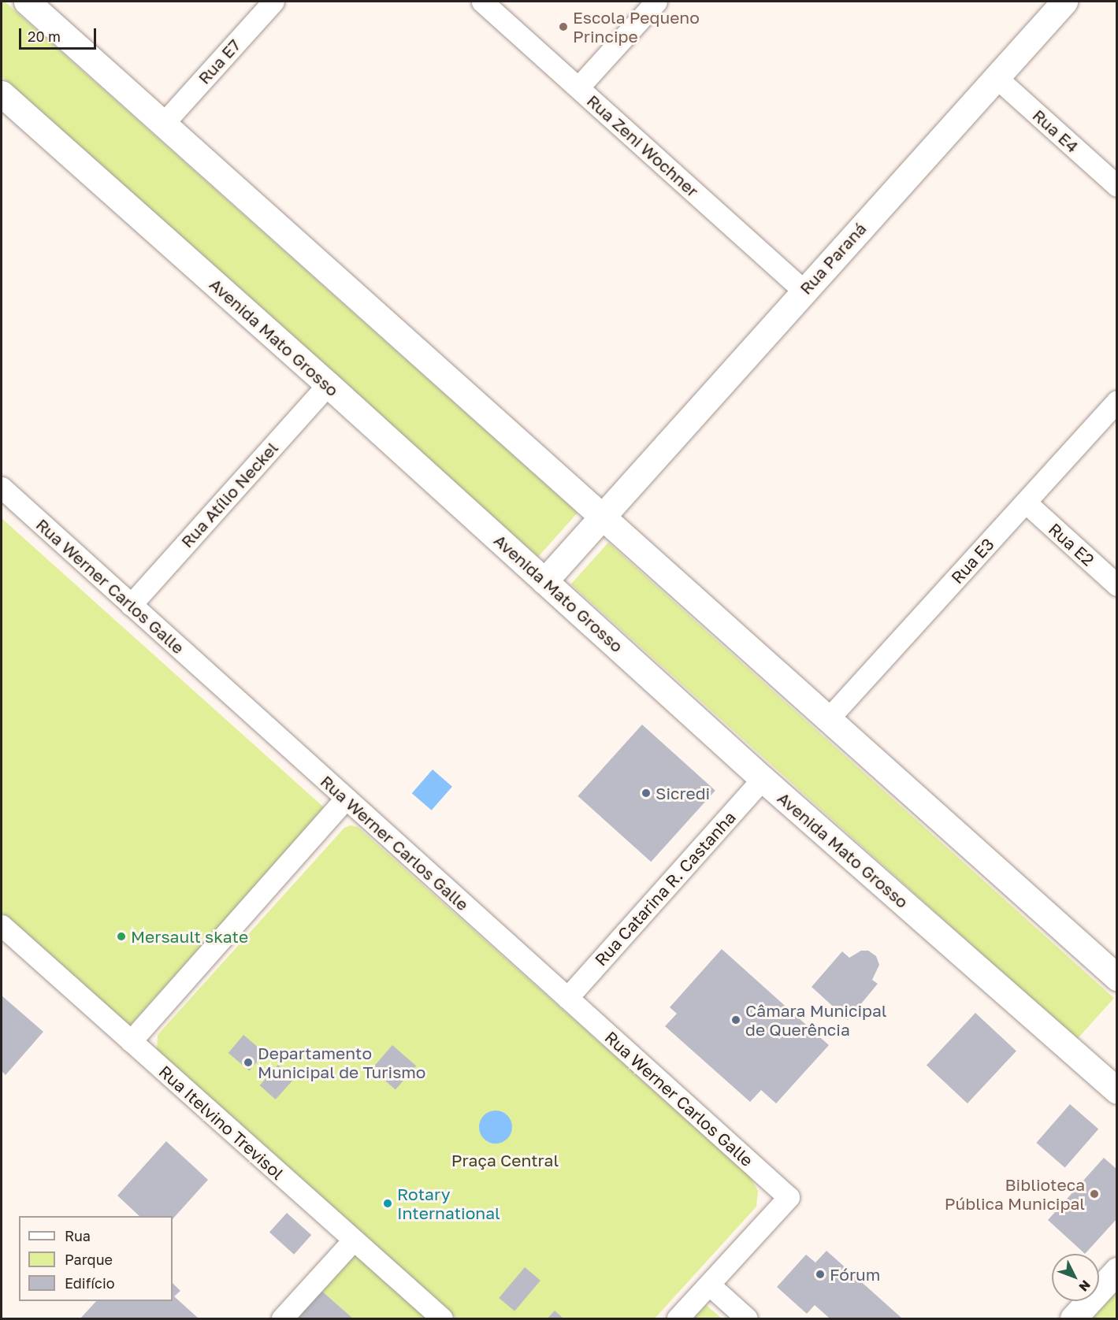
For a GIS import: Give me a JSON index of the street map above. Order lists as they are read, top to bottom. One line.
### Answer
{"streets":{"street":["Rua E7","Rua E4","Rua Zeni Wochner","Rua Paraná","Avenida Mato Grosso","Rua Atílio Neckel","Rua E2","Rua E3","Rua Werner Carlos Galle","Rua Catarina R. Castanha","Rua Itelvino Trevisol"]},"crossings":[["Rua E4","Rua Paraná"],["Rua Zeni Wochner","Rua Paraná"],["Rua Paraná","Avenida Mato Grosso"],["Avenida Mato Grosso","Rua Atílio Neckel"],["Avenida Mato Grosso","Rua Catarina R. Castanha"],["Rua Atílio Neckel","Rua Werner Carlos Galle"],["Rua E2","Rua E3"],["Rua Werner Carlos Galle","Rua Catarina R. Castanha"]],"parks":["Praça Central"],"places":["Escola Pequeno Principe","Sicredi","Mersault skate","Câmara Municipal de Querência","Departamento Municipal de Turismo","Biblioteca Pública Municipal","Rotary International","Fórum"],"legend":["Rua","Parque","Edifício"],"scale_bar":"20 m","north":"bottom right"}
